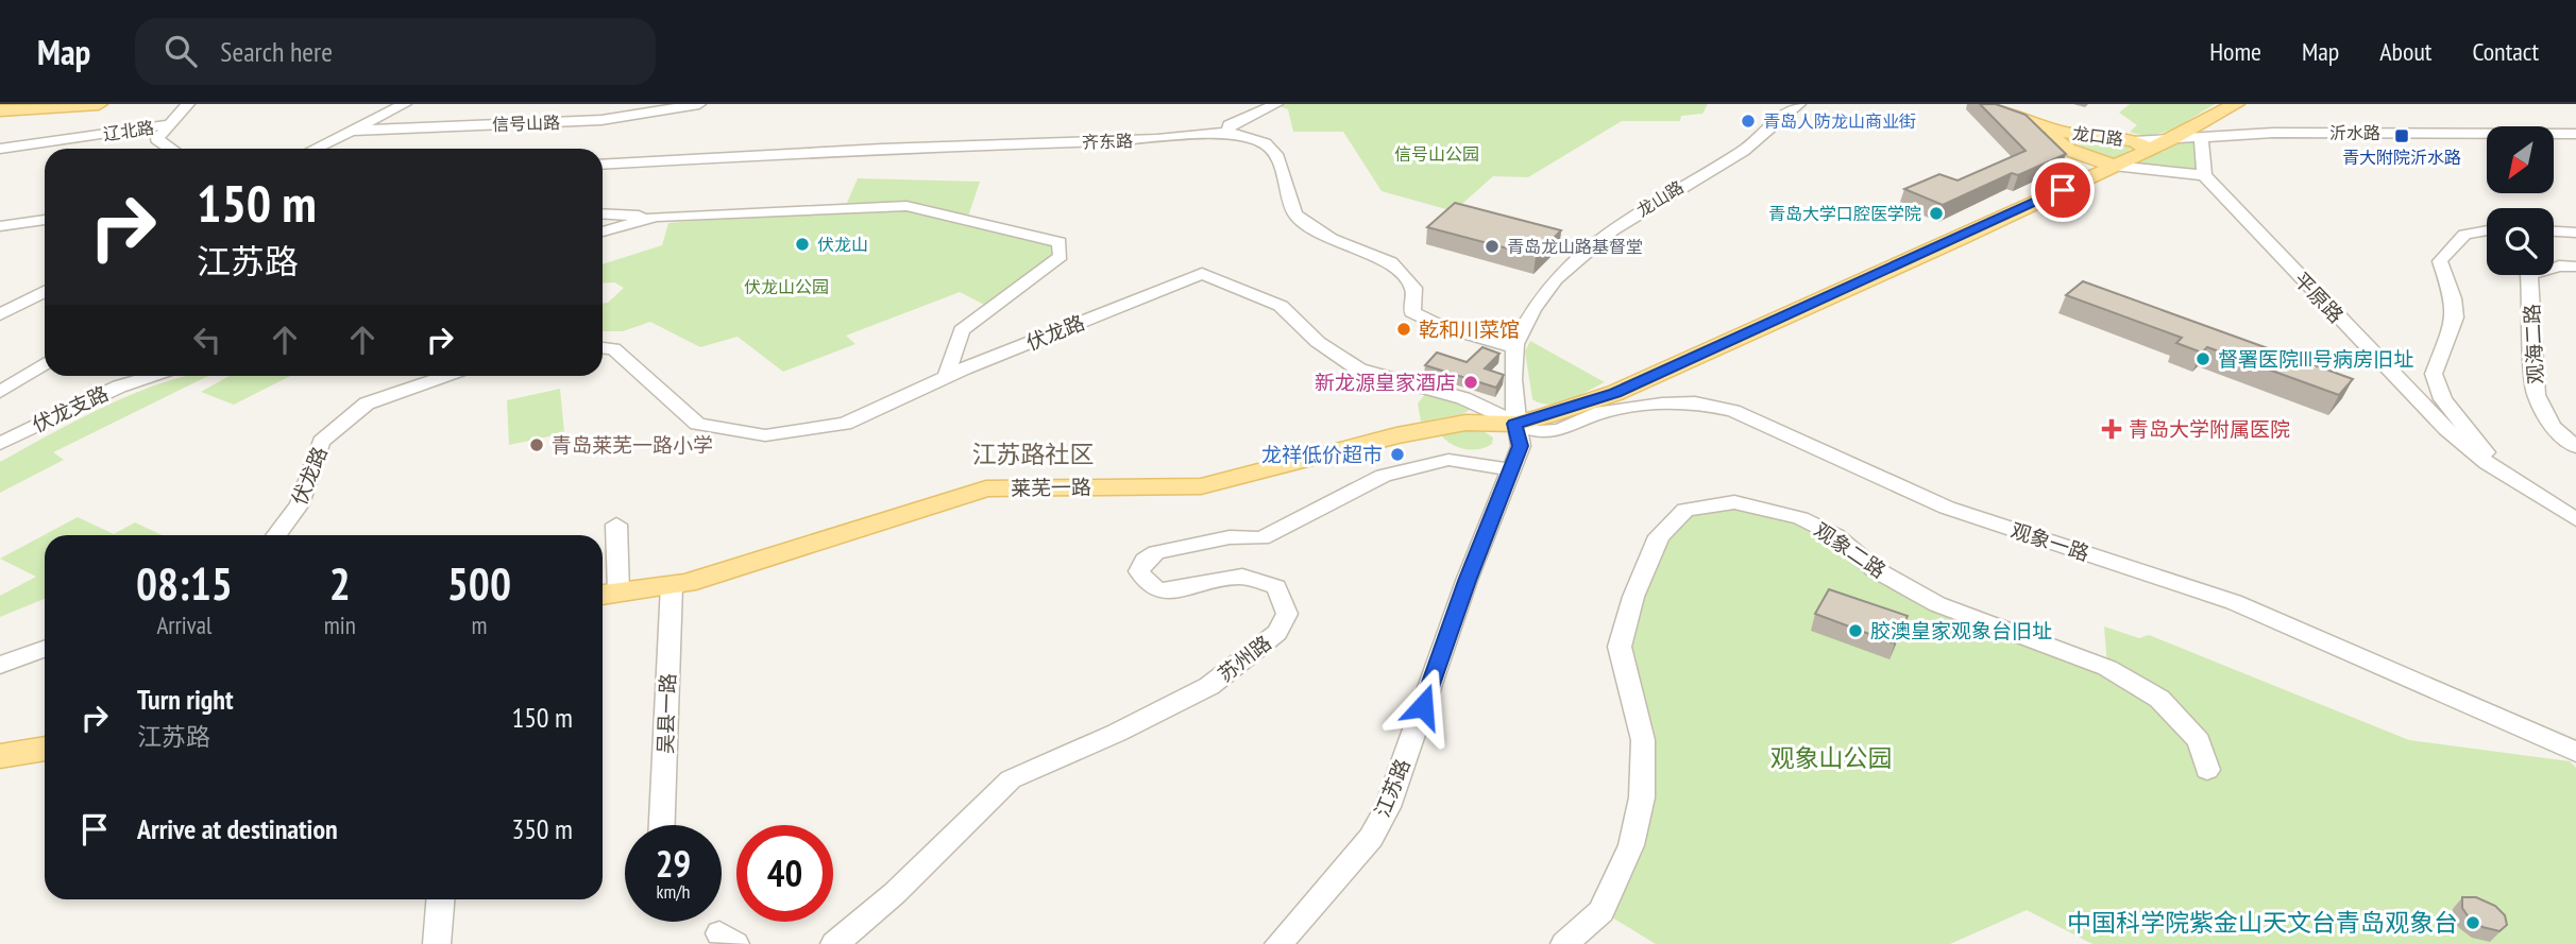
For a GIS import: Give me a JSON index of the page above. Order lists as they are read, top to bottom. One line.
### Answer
{"streets":{"main road":["龙口路","莱芜一路"],"street":["信号山路","辽北路","沂水路","齐东路","龙山路","平原路","伏龙路","观海二路","伏龙支路","观象一路","观象二路","苏州路","吴县一路","江苏路"]},"crossings":[["齐东路","龙山路"],["龙山路","伏龙路"],["龙山路","莱芜一路"],["龙山路","观象一路"],["龙山路","江苏路"],["伏龙路","莱芜一路"],["伏龙路","观象一路"],["伏龙路","江苏路"],["莱芜一路","观象一路"],["莱芜一路","吴县一路"],["莱芜一路","江苏路"],["观象一路","江苏路"],["苏州路","江苏路"]],"districts":["江苏路社区"],"parks":["信号山公园","伏龙山公园","观象山公园"],"places":{"other":["青岛人防龙山商业街","青岛大学口腔医学院","伏龙山","青岛龙山路基督堂","乾和川菜馆","督署医院III号病房旧址","新龙源皇家酒店","青岛莱芜一路小学","龙祥低价超市","胶澳皇家观象台旧址","中国科学院紫金山天文台青岛观象台"],"transit":["青大附院沂水路"],"health":["青岛大学附属医院"]},"north":"bottom left","page":{"header":"Map","search":"Search here","nav":["Home","Map","About","Contact"],"turn":["150 m","江苏路"],"eta":["08:15","Arrival","2","min","500","m"],"list":[{"name":"Turn right","note":"江苏路","value":"150 m"},{"name":"Arrive at destination","value":"350 m"}],"speed":"29 km/h","limit":"40"}}
